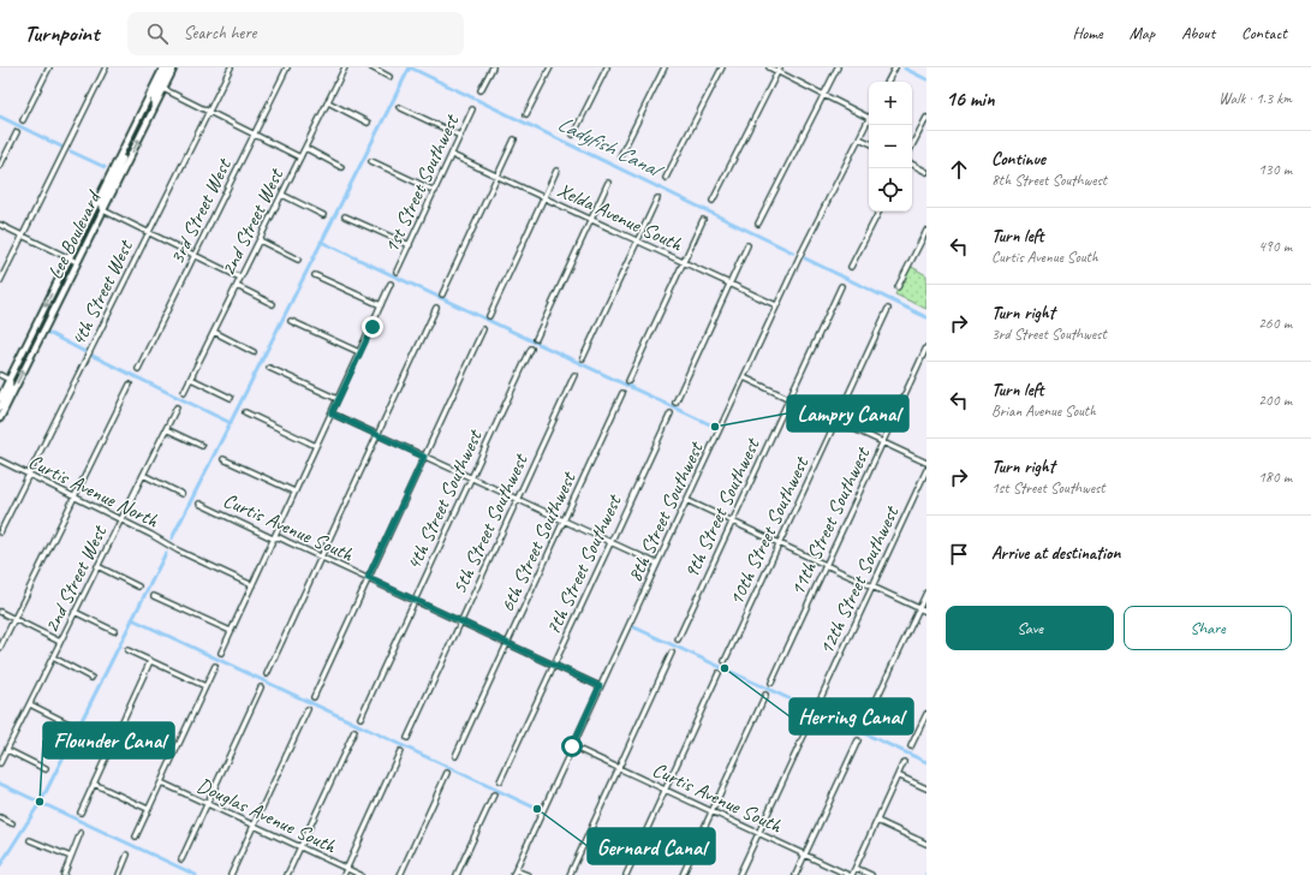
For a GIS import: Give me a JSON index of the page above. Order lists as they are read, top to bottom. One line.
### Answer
{"streets":{"main road":["Lee Boulevard"],"street":["1st Street Southwest","3rd Street West","Xelda Avenue South","2nd Street West","4th Street West","Curtis Avenue North","4th Street Southwest","9th Street Southwest","8th Street Southwest","11th Street Southwest","5th Street Southwest","Curtis Avenue South","10th Street Southwest","6th Street Southwest","7th Street Southwest","12th Street Southwest","Douglas Avenue South"]},"crossings":[["1st Street Southwest","Xelda Avenue South"],["1st Street Southwest","Curtis Avenue North"],["1st Street Southwest","Curtis Avenue South"],["Xelda Avenue South","8th Street Southwest"],["2nd Street West","Curtis Avenue North"],["4th Street West","Curtis Avenue North"],["4th Street Southwest","Curtis Avenue South"],["8th Street Southwest","Curtis Avenue South"],["5th Street Southwest","Curtis Avenue South"],["Curtis Avenue South","6th Street Southwest"],["Curtis Avenue South","7th Street Southwest"]],"water":["Ladyfish Canal"],"places":["Lampry Canal","Herring Canal","Flounder Canal","Gernard Canal"],"page":{"header":"Turnpoint","search":"Search here","nav":["Home","Map","About","Contact"],"heading":["16 min","Walk · 1.3 km"],"map_buttons":["+","−"],"list":[["Continue","8th Street Southwest","130 m"],["Turn left","Curtis Avenue South","490 m"],["Turn right","3rd Street Southwest","260 m"],["Turn left","Brian Avenue South","200 m"],["Turn right","1st Street Southwest","180 m"],"Arrive at destination"],"buttons":["Save","Share"]}}
